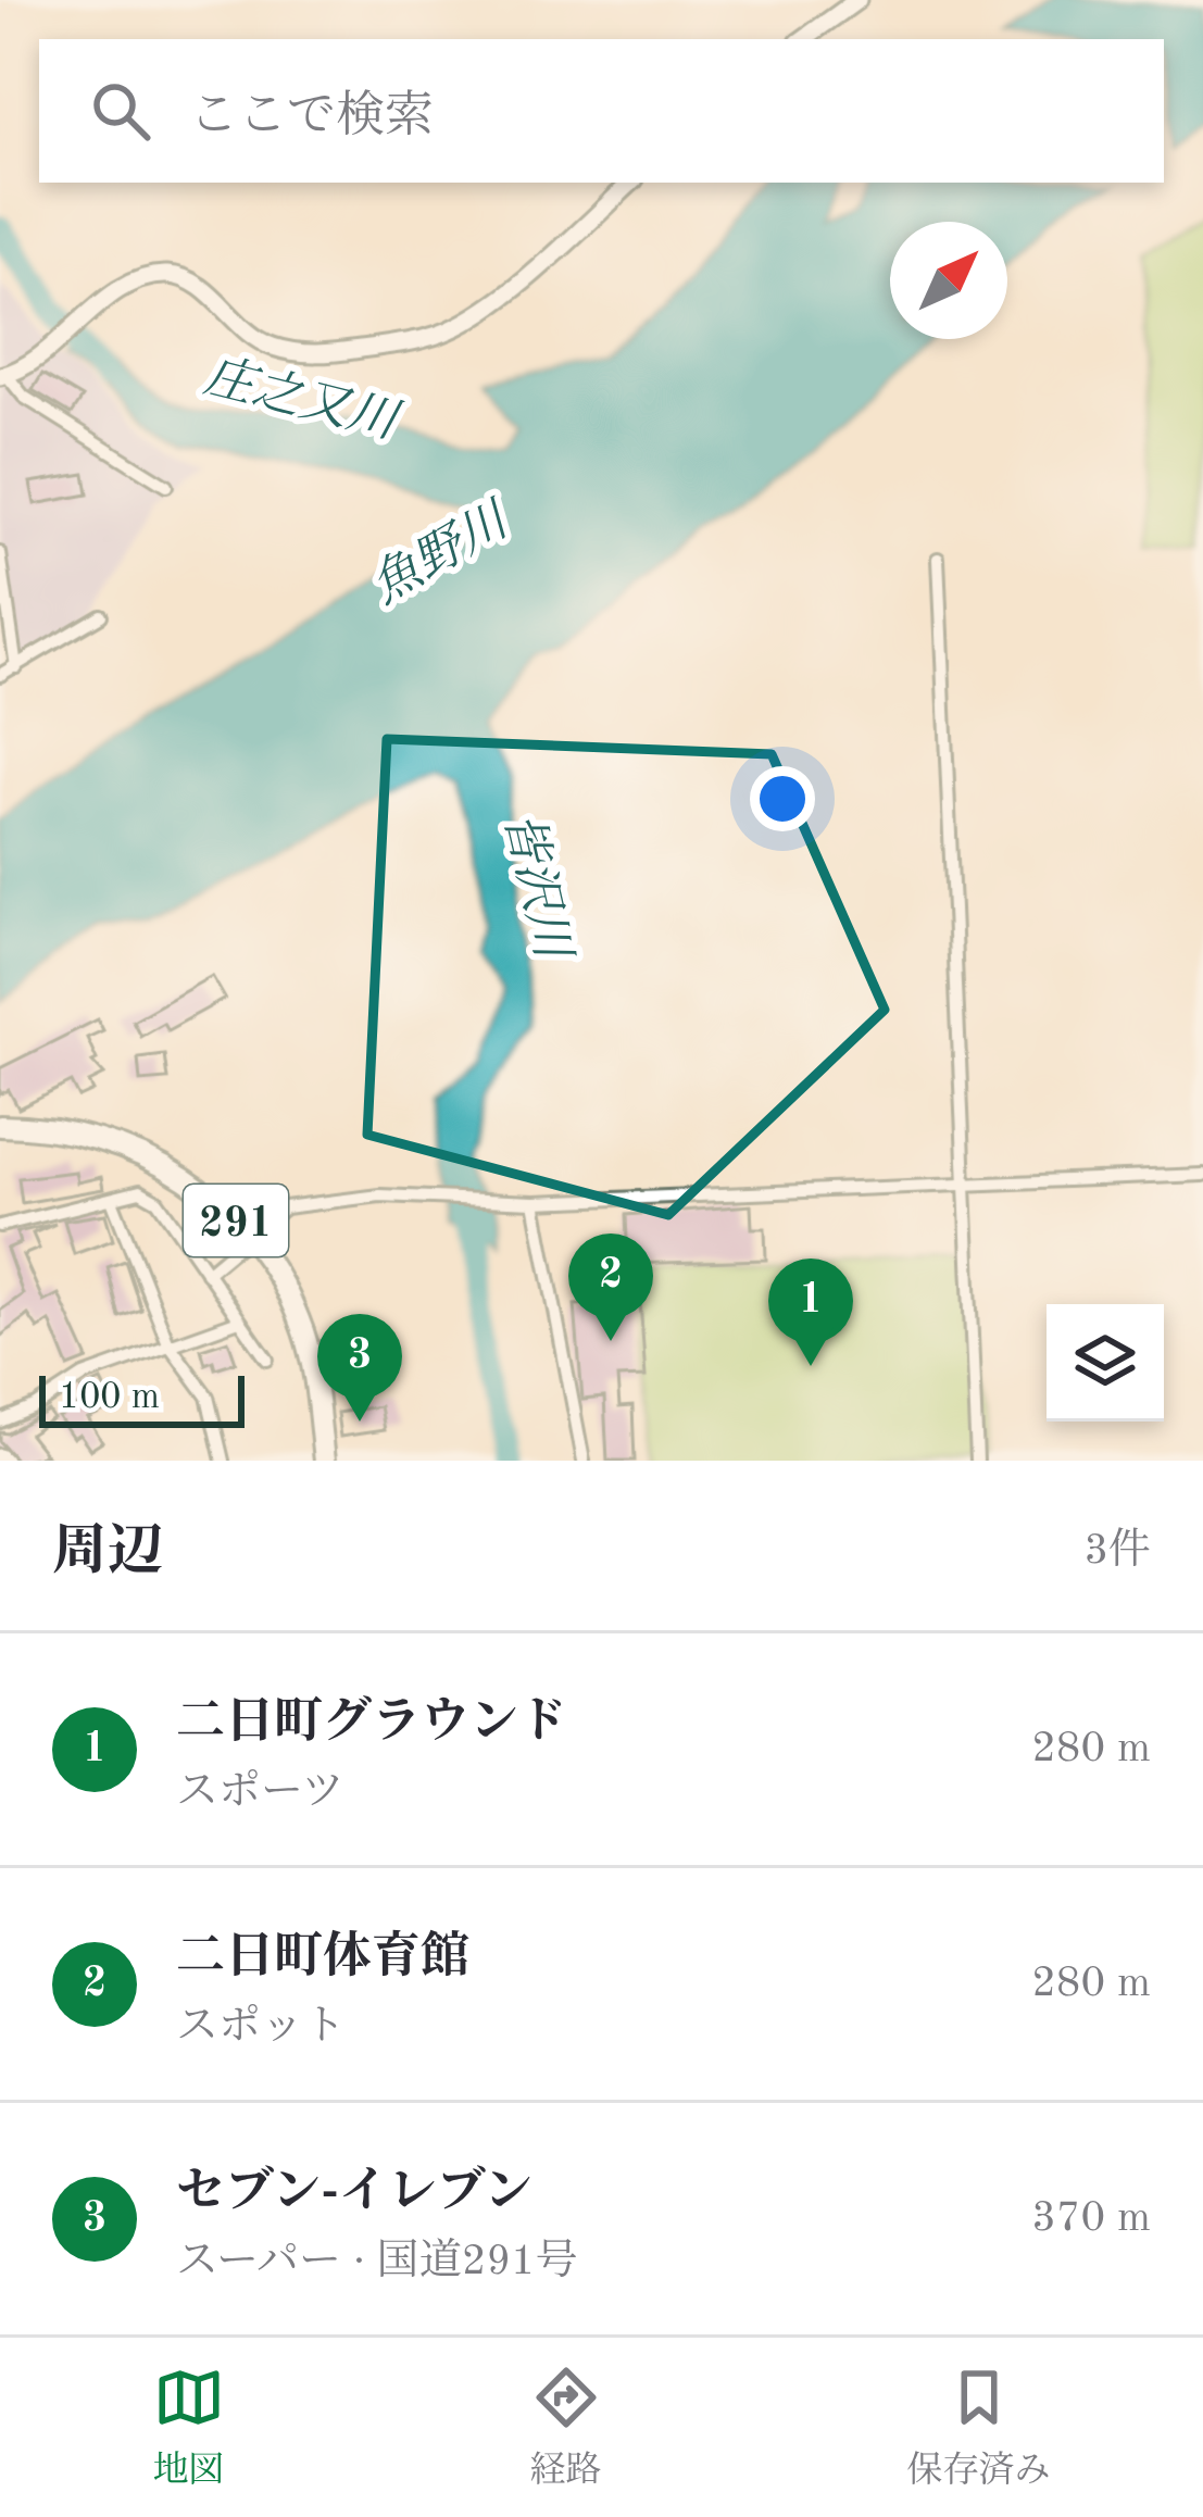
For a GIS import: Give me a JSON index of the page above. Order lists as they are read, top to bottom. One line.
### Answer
{"streets":{"highway":["291"]},"water":["庄之又川","魚野川","皆沢川"],"scale_bar":"100 m","north":"top right","page":{"search":"ここで検索","pins":["2","1","3"],"scale":"100 m","heading":["周辺","3件"],"list":[{"mark":"1","name":"二日町グラウンド","note":"スポーツ","value":"280 m"},{"mark":"2","name":"二日町体育館","note":"スポット","value":"280 m"},{"mark":"3","name":"セブン-イレブン","note":"スーパー · 国道291号","value":"370 m"}],"nav":["地図","経路","保存済み"]}}
